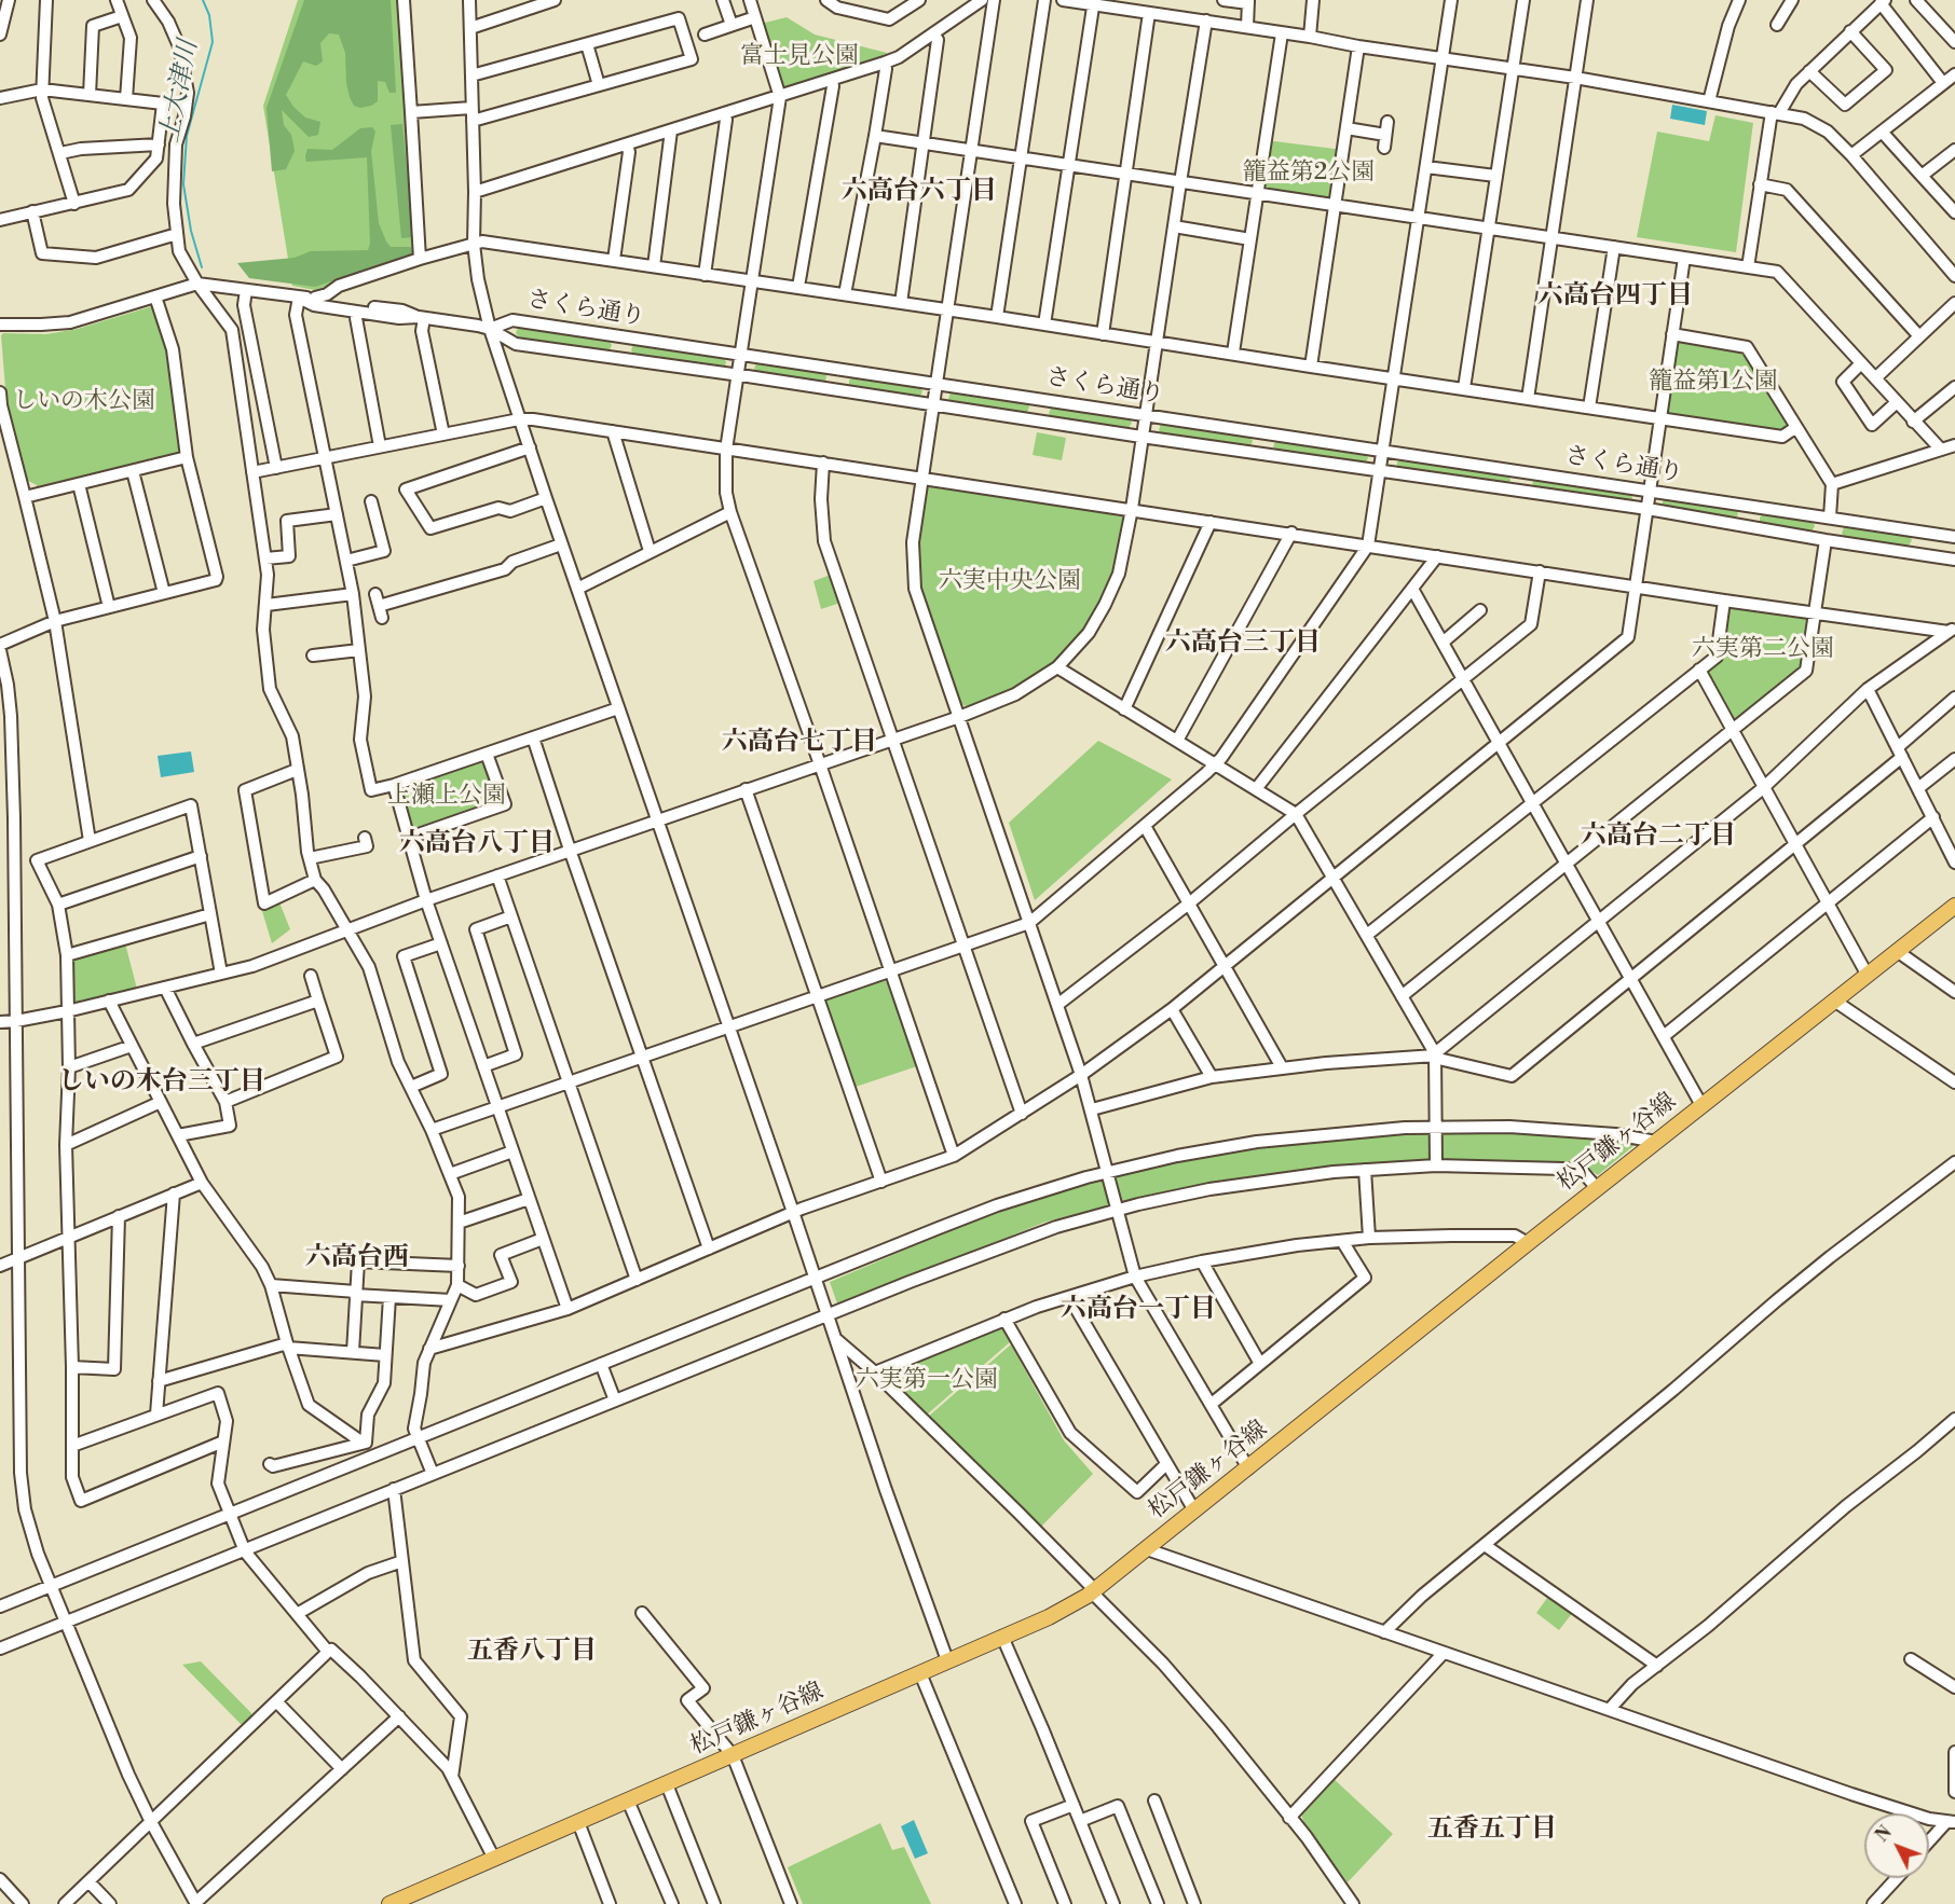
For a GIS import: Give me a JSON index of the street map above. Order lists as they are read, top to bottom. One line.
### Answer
{"streets":{"main road":["松戸鎌ヶ谷線"],"street":["さくら通り"]},"districts":["六高台六丁目","六高台四丁目","六高台三丁目","六高台七丁目","六高台二丁目","六高台八丁目","しいの木台三丁目","六高台西","六高台一丁目","五香八丁目","五香五丁目"],"water":["上大津川"],"parks":["富士見公園","籠益第2公園","籠益第1公園","しいの木公園","六実中央公園","六実第二公園","上瀬上公園","六実第一公園"],"north":"top left"}
